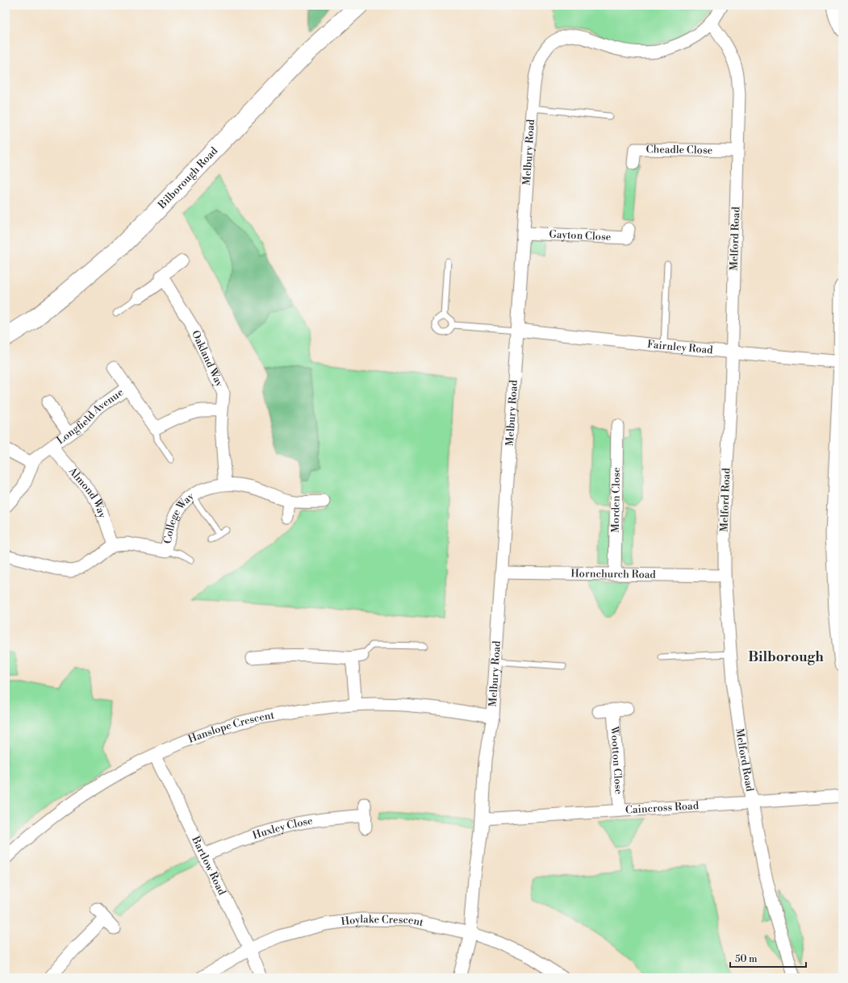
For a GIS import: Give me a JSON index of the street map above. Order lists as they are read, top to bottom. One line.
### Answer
{"streets":{"main road":["Bilborough Road"],"street":["Cheadle Close","Melbury Road","Gayton Close","Melford Road","Fairnley Road","Oakland Way","Longfield Avenue","Almond Way","Morden Close","College Way","Hornchurch Road","Hanslope Crescent","Wootton Close","Caincross Road","Huxley Close","Bartlow Road","Hoylake Crescent"]},"crossings":[["Cheadle Close","Melford Road"],["Melbury Road","Gayton Close"],["Melbury Road","Melford Road"],["Melbury Road","Fairnley Road"],["Melbury Road","Hornchurch Road"],["Melbury Road","Hanslope Crescent"],["Melbury Road","Caincross Road"],["Melbury Road","Hoylake Crescent"],["Melford Road","Fairnley Road"],["Melford Road","Hornchurch Road"],["Melford Road","Caincross Road"],["Oakland Way","College Way"],["Longfield Avenue","Almond Way"],["Almond Way","College Way"],["Morden Close","Hornchurch Road"],["Hanslope Crescent","Bartlow Road"],["Wootton Close","Caincross Road"],["Huxley Close","Bartlow Road"],["Bartlow Road","Hoylake Crescent"]],"districts":["Bilborough"],"scale_bar":"50 m"}
